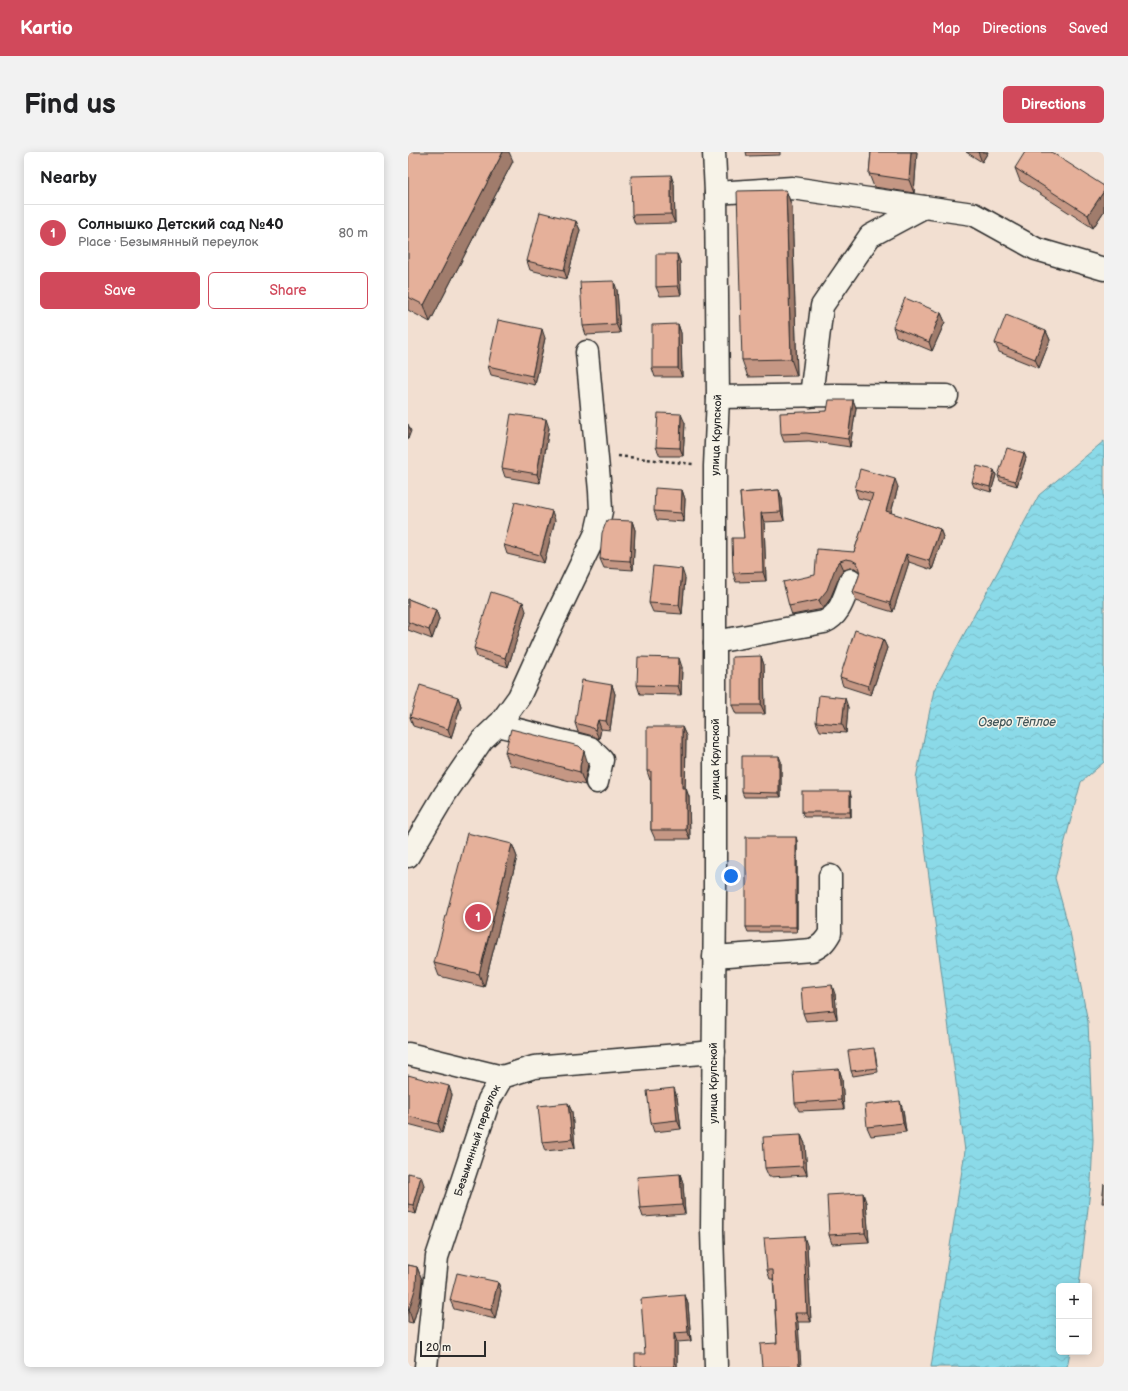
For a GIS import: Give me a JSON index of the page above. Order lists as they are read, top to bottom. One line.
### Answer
{"streets":{"street":["улица Крупской","Безымянный переулок"]},"crossings":[["улица Крупской","Безымянный переулок"]],"water":["Озеро Тёплое"],"scale_bar":"20 m","page":{"header":"Kartio","nav":["Map","Directions","Saved"],"buttons":["Directions",["Save","Share"]],"title":"Find us","heading":"Nearby","list":[{"mark":"1","name":"Солнышко Детский сад №40","note":"Place · Безымянный переулок","value":"80 m"}],"pins":"1","map_buttons":["+","−"],"scale":"20 m"}}
